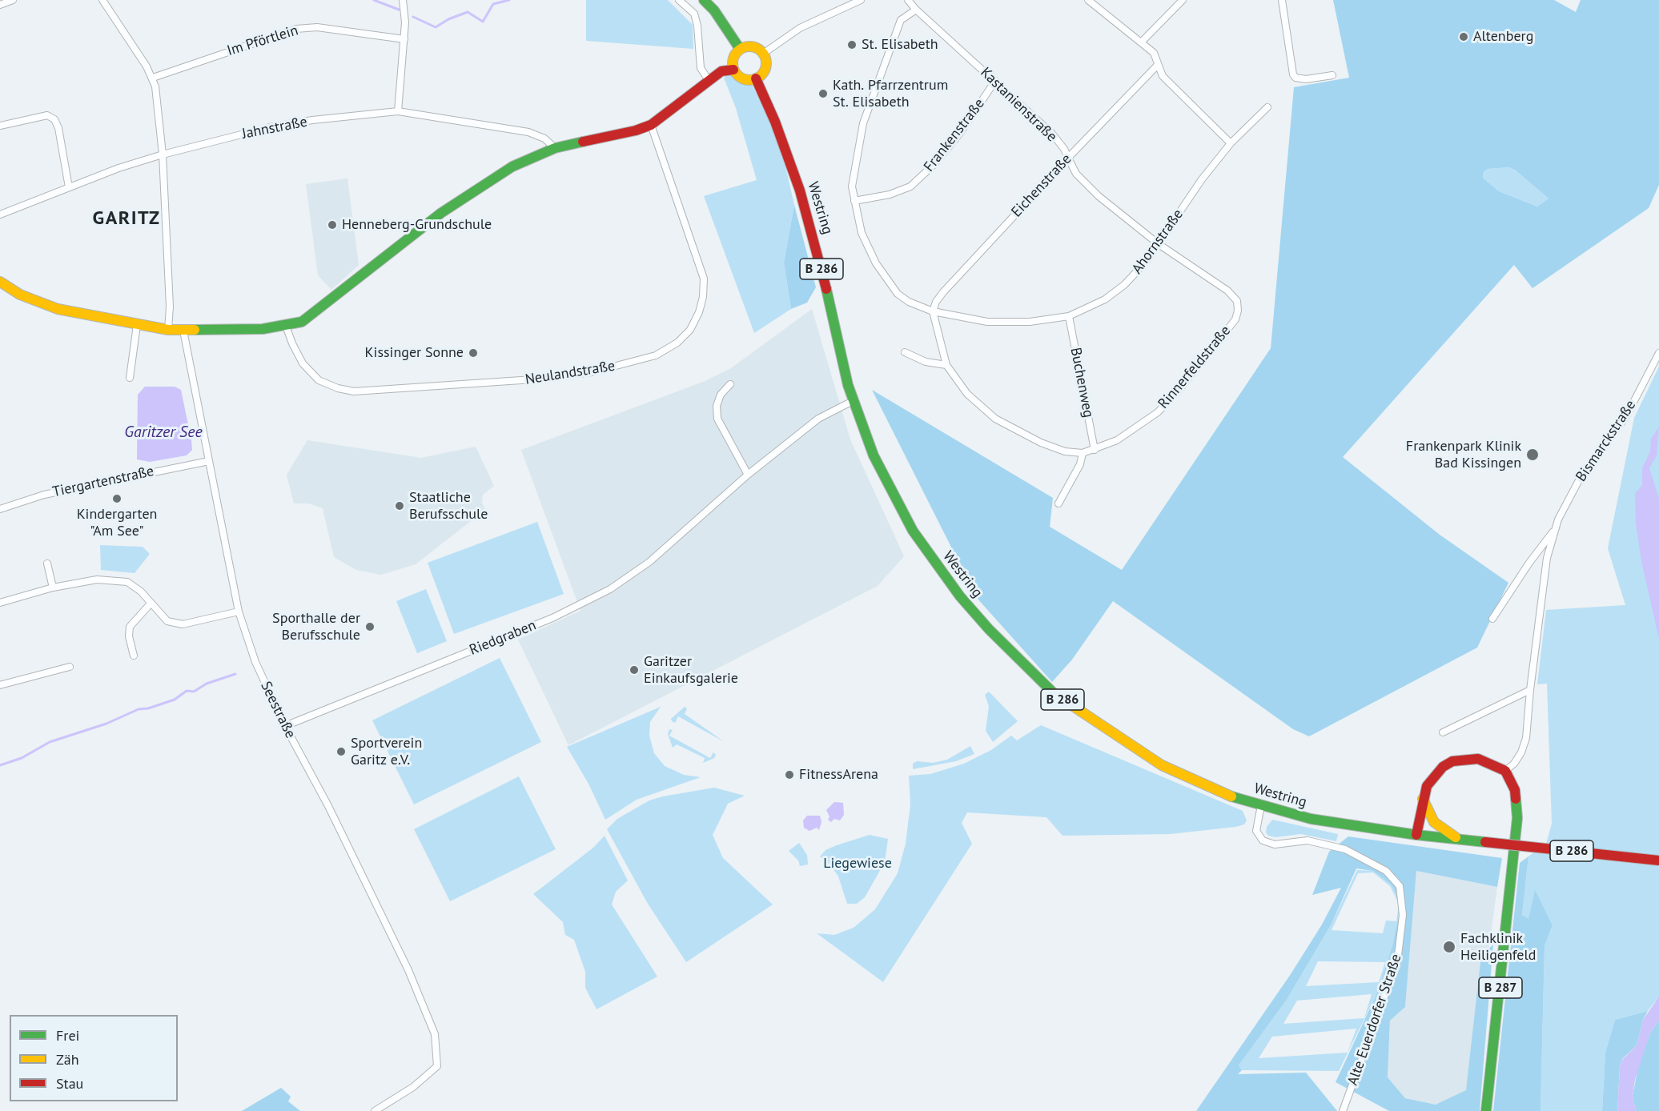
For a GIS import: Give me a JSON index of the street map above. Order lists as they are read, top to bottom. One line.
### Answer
{"streets":{"main road":["Westring","B 286","B 287"],"street":["Im Pförtlein","Kastanienstraße","Jahnstraße","Frankenstraße","Eichenstraße","Ahornstraße","Rinnerfeldstraße","Neulandstraße","Buchenweg","Bismarckstraße","Tiergartenstraße","Riedgraben","Seestraße","Alte Euerdorfer Straße"]},"crossings":[["Kastanienstraße","Frankenstraße"],["Kastanienstraße","Eichenstraße"],["Kastanienstraße","Ahornstraße"],["Kastanienstraße","Rinnerfeldstraße"],["Frankenstraße","Ahornstraße"],["Eichenstraße","Ahornstraße"],["Eichenstraße","Rinnerfeldstraße"],["Westring","B 286"],["Westring","Riedgraben"],["Westring","Alte Euerdorfer Straße"],["Ahornstraße","Rinnerfeldstraße"],["Ahornstraße","Buchenweg"],["Rinnerfeldstraße","Buchenweg"],["Bismarckstraße","B 287"],["Tiergartenstraße","Seestraße"],["Riedgraben","Seestraße"]],"districts":["GARITZ"],"water":["Garitzer See"],"parks":["Liegewiese"],"places":["Altenberg","St. Elisabeth","Kath. Pfarrzentrum St. Elisabeth","Henneberg-Grundschule","Kissinger Sonne","Frankenpark Klinik Bad Kissingen","Kindergarten \"Am See\"","Staatliche Berufsschule","Sporthalle der Berufsschule","Garitzer Einkaufsgalerie","Sportverein Garitz e.V.","FitnessArena","Fachklinik Heiligenfeld"],"legend":["Frei","Zäh","Stau"]}
